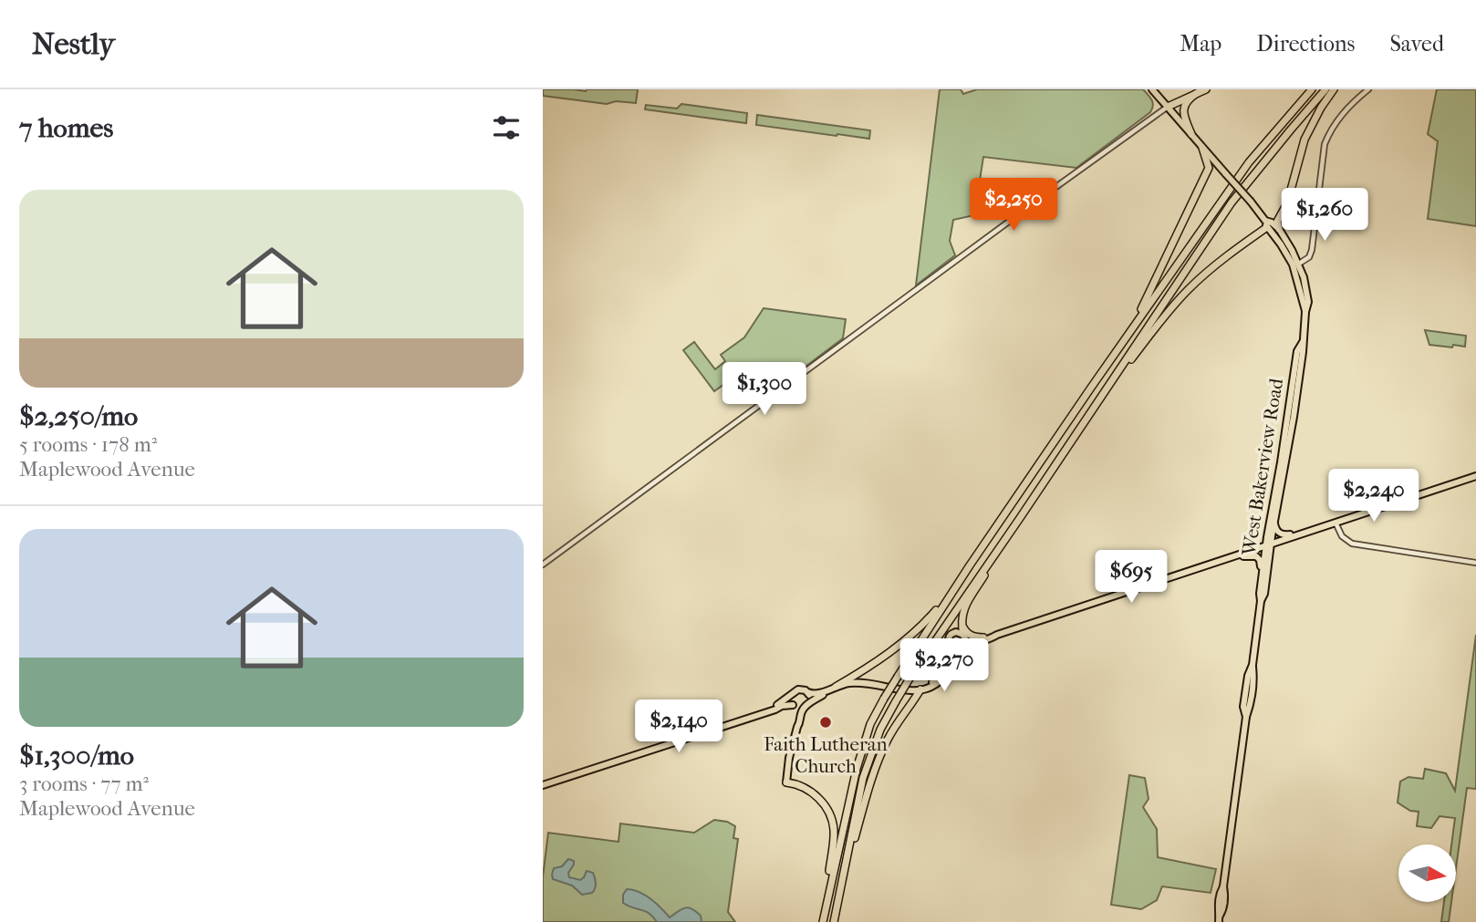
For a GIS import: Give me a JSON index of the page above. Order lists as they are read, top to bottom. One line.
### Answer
{"streets":{"main road":["West Bakerview Road"]},"places":["Faith Lutheran Church"],"north":"right","page":{"header":"Nestly","nav":["Map","Directions","Saved"],"heading":"7 homes","list":[{"name":"$2,250/mo","note":"5 rooms · 178 m² · Maplewood Avenue"},{"name":"$1,300/mo","note":"3 rooms · 77 m² · Maplewood Avenue"}],"price":["$2,250","$1,260","$1,300","$2,240","$695","$2,270","$2,140"]}}
